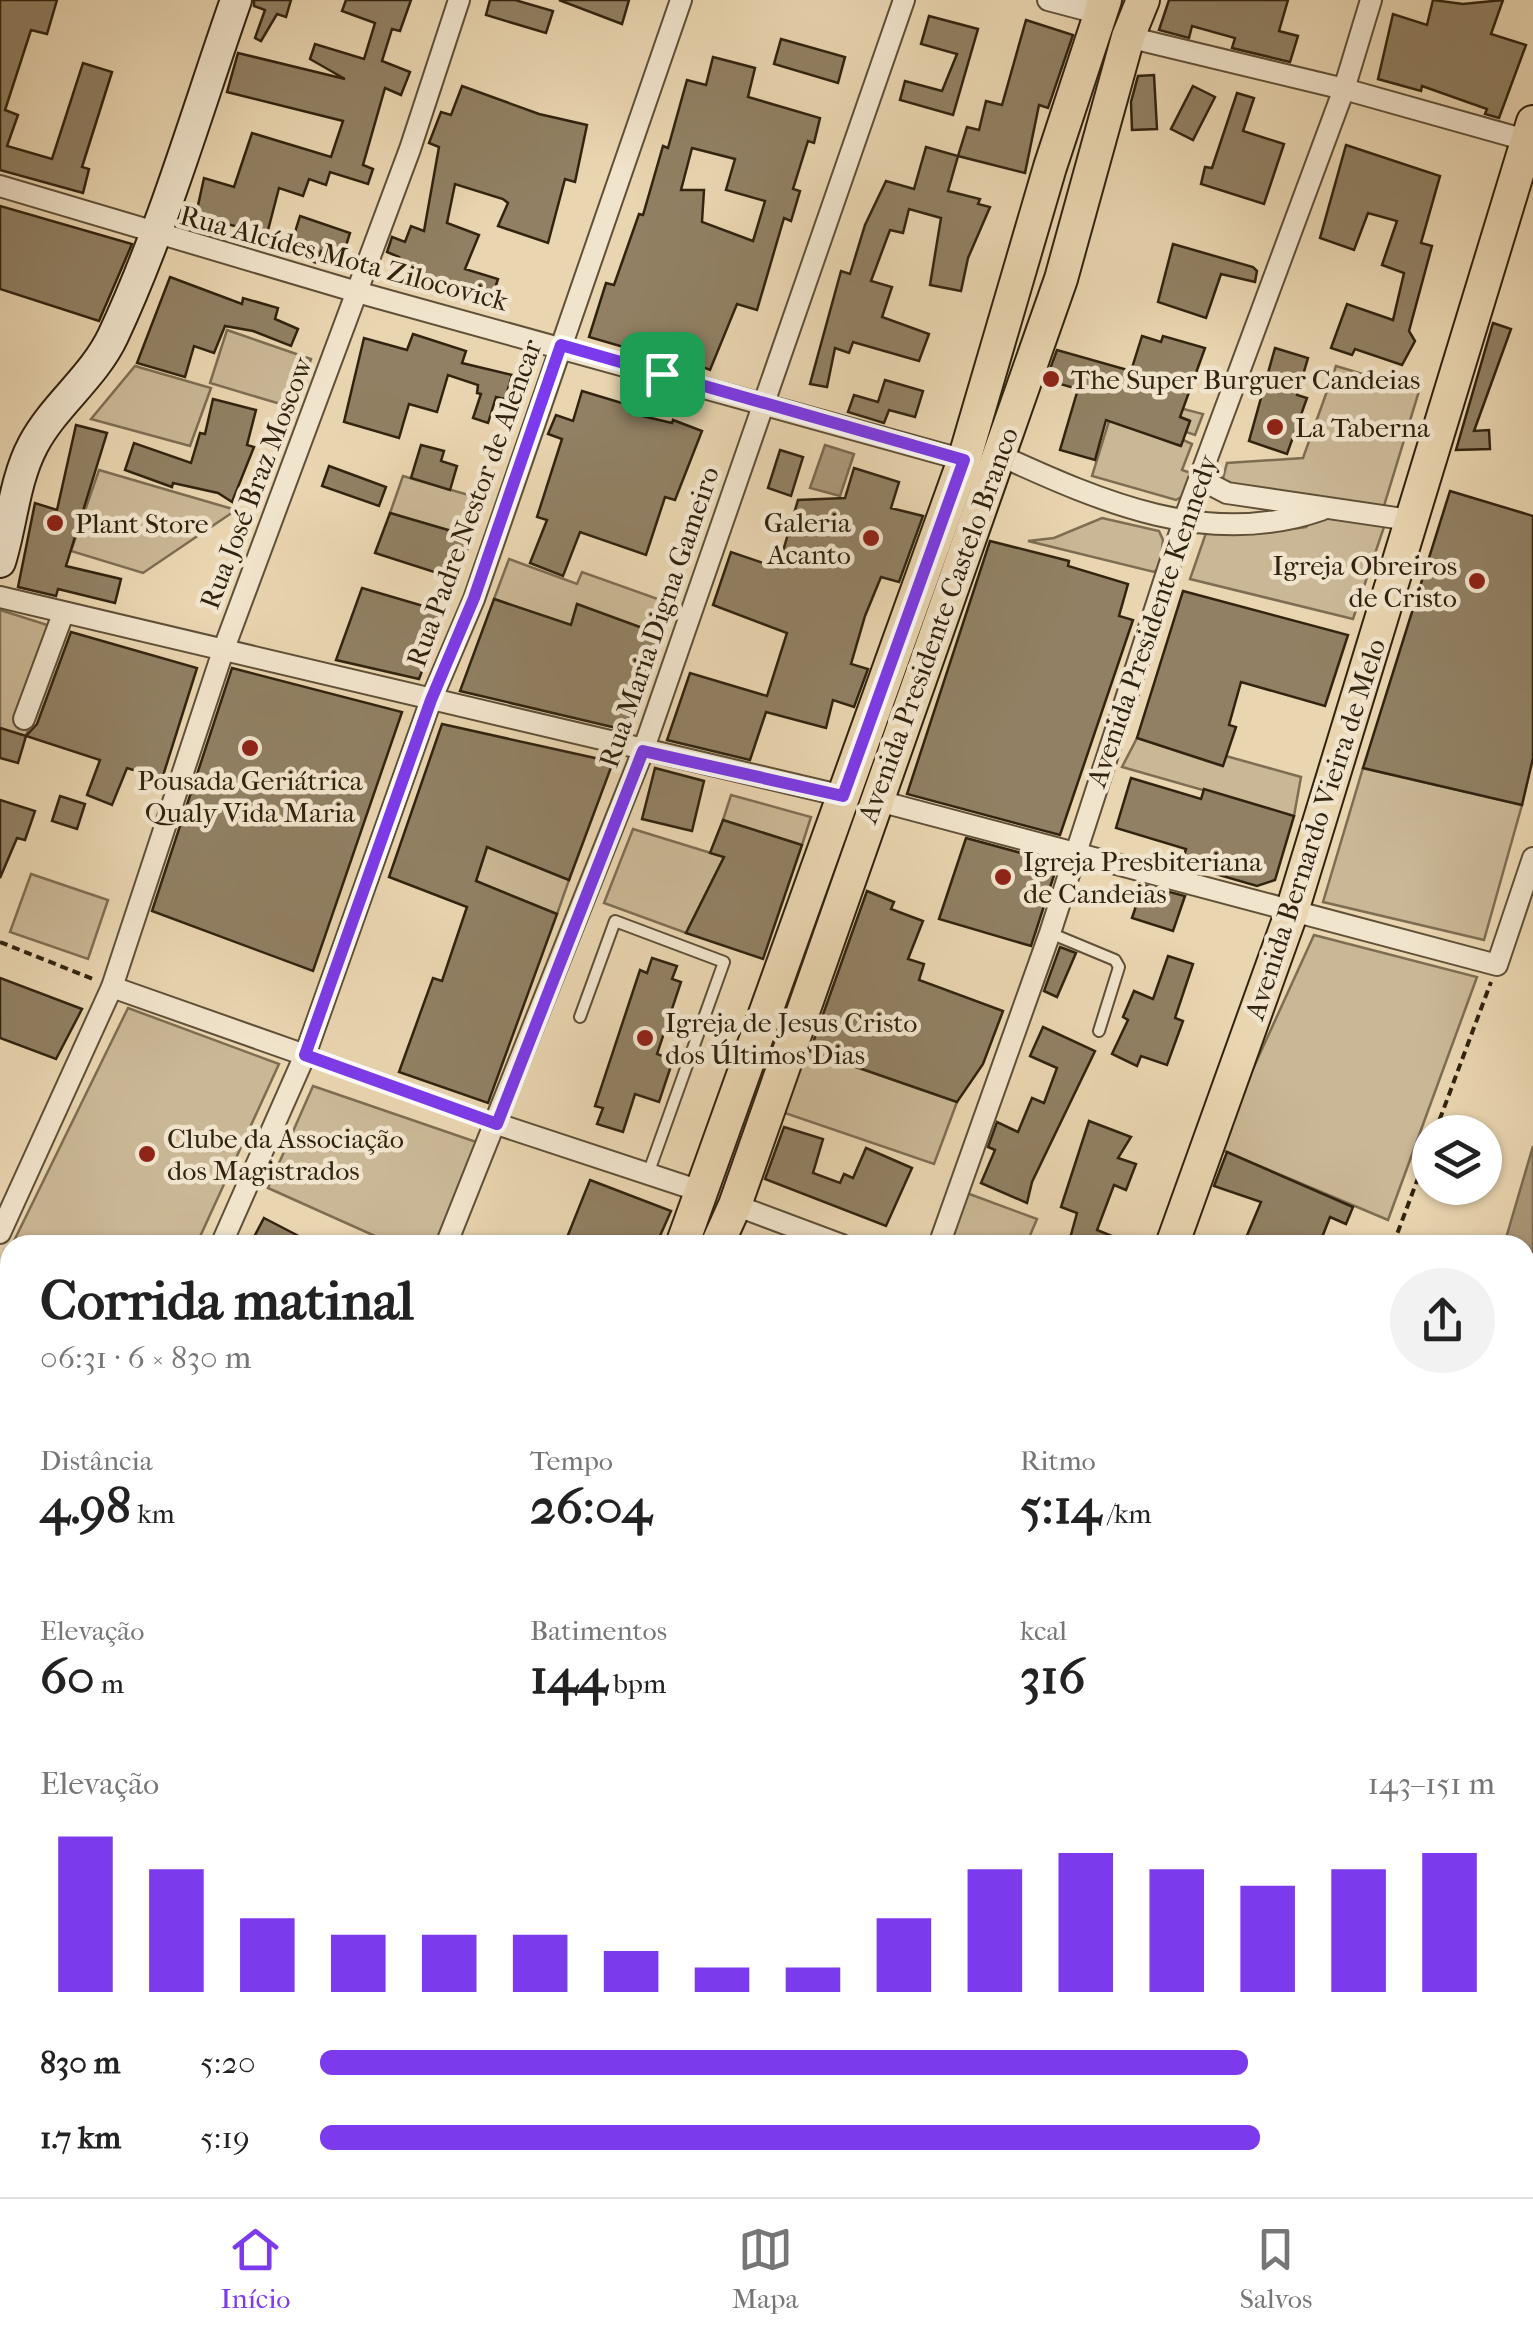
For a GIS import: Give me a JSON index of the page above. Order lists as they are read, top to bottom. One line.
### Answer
{"streets":{"main road":["Avenida Presidente Castelo Branco","Avenida Bernardo Vieira de Melo"],"street":["Rua Alcídes Mota Zilocovick","Rua José Braz Moscow","Rua Padre Nestor de Alencar","Rua Maria Digna Gameiro","Avenida Presidente Kennedy"]},"crossings":[["Rua Alcídes Mota Zilocovick","Rua José Braz Moscow"],["Rua Alcídes Mota Zilocovick","Rua Padre Nestor de Alencar"],["Rua Alcídes Mota Zilocovick","Rua Maria Digna Gameiro"],["Rua Alcídes Mota Zilocovick","Avenida Presidente Castelo Branco"]],"places":["The Super Burguer Candeias","La Taberna","Plant Store","Galeria Acanto","Igreja Obreiros de Cristo","Pousada Geriátrica Qualy Vida Maria","Igreja Presbiteriana de Candeias","Igreja de Jesus Cristo dos Últimos Dias","Clube da Associação dos Magistrados"],"page":{"heading":["Corrida matinal","06:31 · 6 × 830 m"],"stats":[["Distância","4.98 km"],["Tempo","26:04"],["Ritmo","5:14 /km"],["Elevação","60 m"],["Batimentos","144 bpm"],["kcal","316"]],"chart":["Elevação","143–151 m"],"list":[{"name":"830 m","note":"5:20"},{"name":"1.7 km","note":"5:19"}],"tabs":["Início","Mapa","Salvos"]}}
